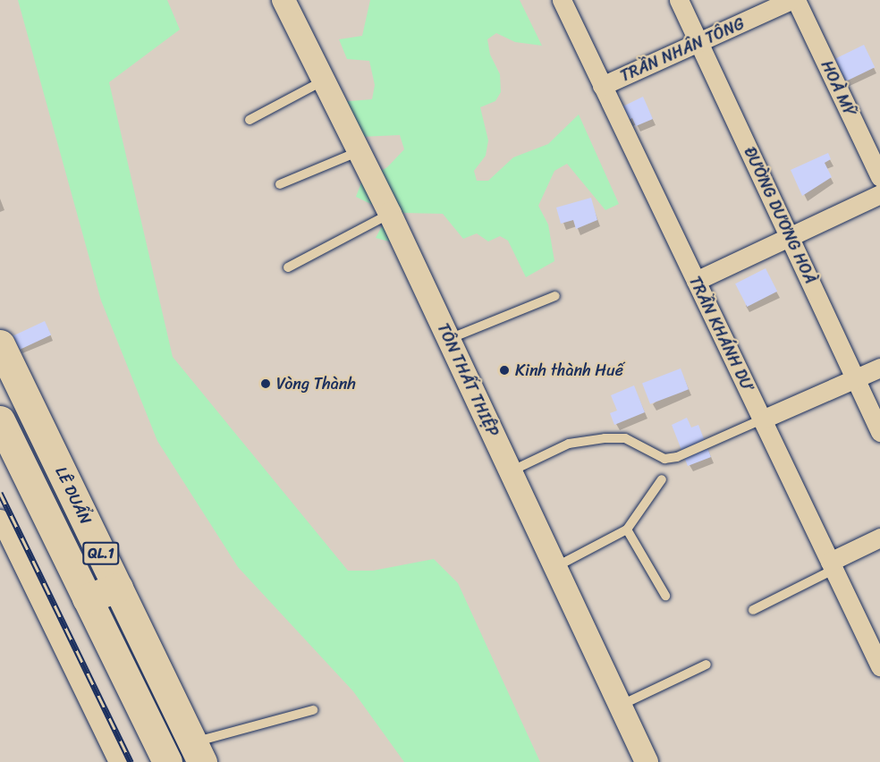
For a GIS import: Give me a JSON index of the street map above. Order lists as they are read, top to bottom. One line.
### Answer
{"streets":{"main road":["LÊ DUẨN","QL.1"],"street":["TRẦN NHÂN TÔNG","HOÀ MỸ","ĐƯỜNG DƯƠNG HOÀ","TRẦN KHÁNH DƯ","TÔN THẤT THIỆP"]},"crossings":[["TRẦN NHÂN TÔNG","ĐƯỜNG DƯƠNG HOÀ"],["TRẦN NHÂN TÔNG","TRẦN KHÁNH DƯ"]],"places":["Kinh thành Huế","Vòng Thành"]}
